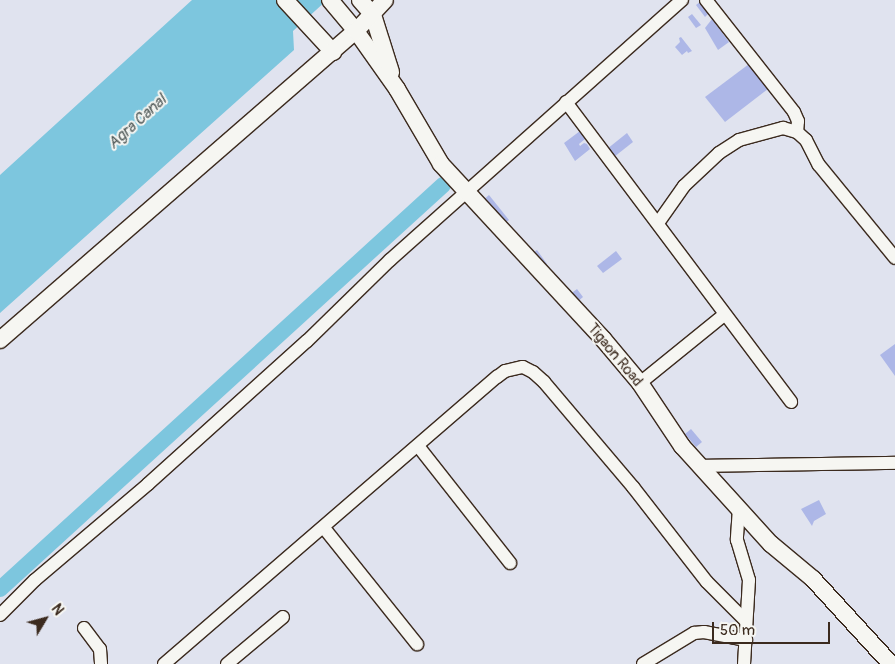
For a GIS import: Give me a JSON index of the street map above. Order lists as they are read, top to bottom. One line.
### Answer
{"streets":{"street":["Tigaon Road"]},"water":["Agra Canal"],"scale_bar":"50 m","north":"top right"}
